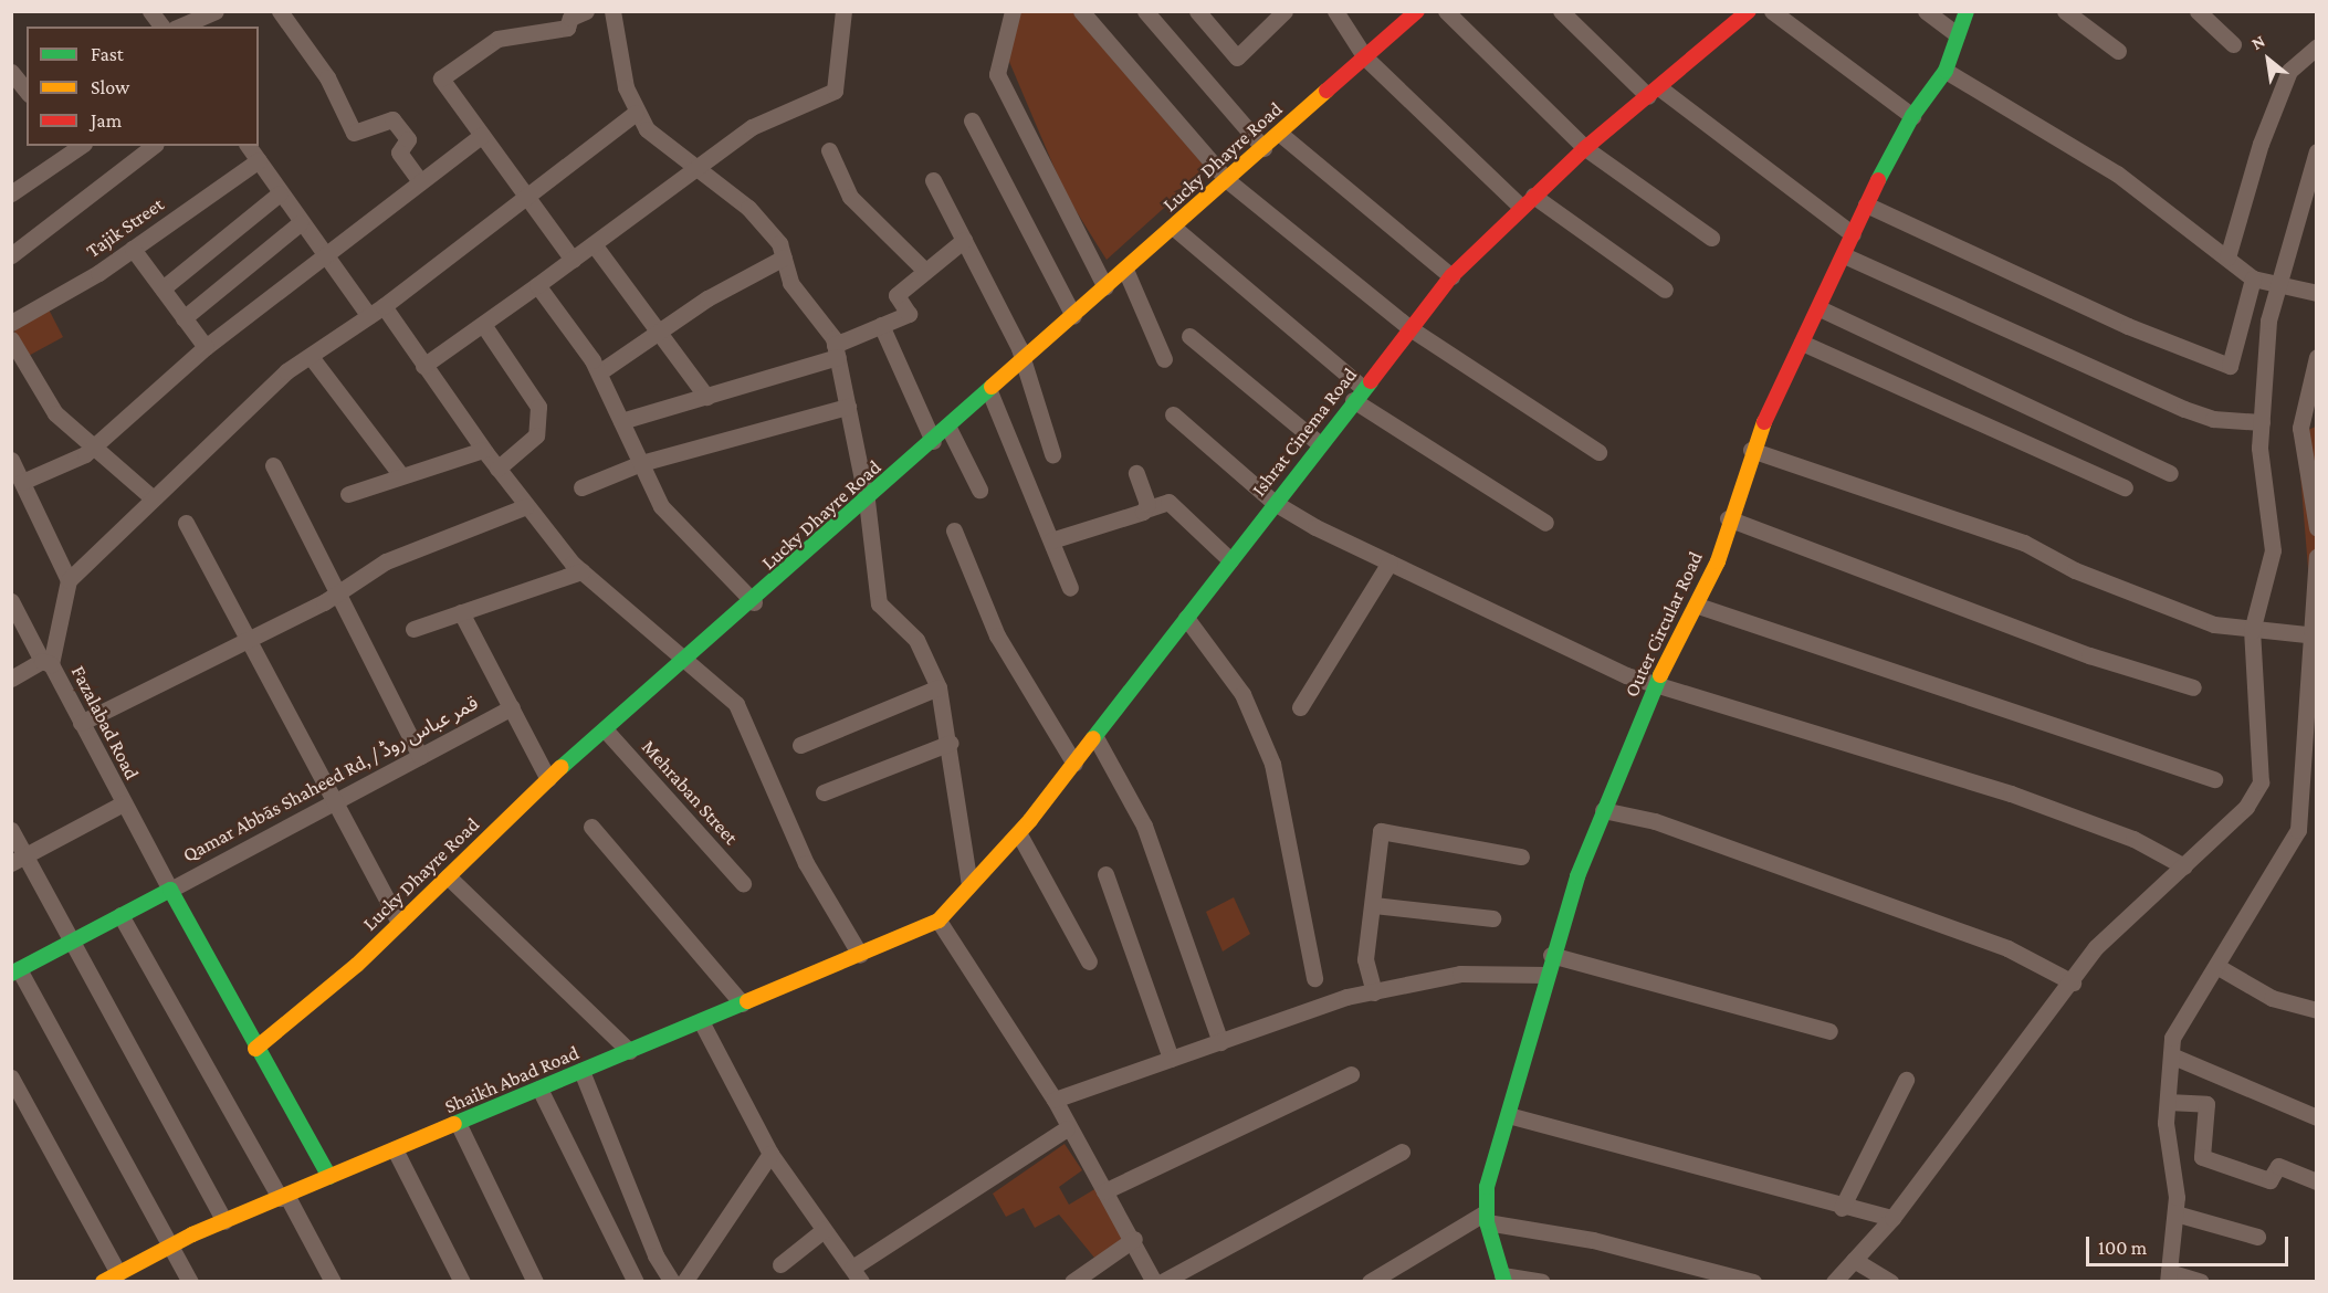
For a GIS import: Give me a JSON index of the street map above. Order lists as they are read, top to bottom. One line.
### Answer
{"streets":{"main road":["Lucky Dhayre Road","Ishrat Cinema Road","Outer Circular Road","Shaikh Abad Road"],"street":["Tajik Street","Fazalabad Road","Qamar Abbās Shaheed Rd, / قمر عباس روڈ","Mehraban Street"]},"crossings":[["Lucky Dhayre Road","Mehraban Street"],["Ishrat Cinema Road","Shaikh Abad Road"],["Fazalabad Road","Qamar Abbās Shaheed Rd, / قمر عباس روڈ"]],"legend":["Fast","Slow","Jam"],"scale_bar":"100 m","north":"top left"}
